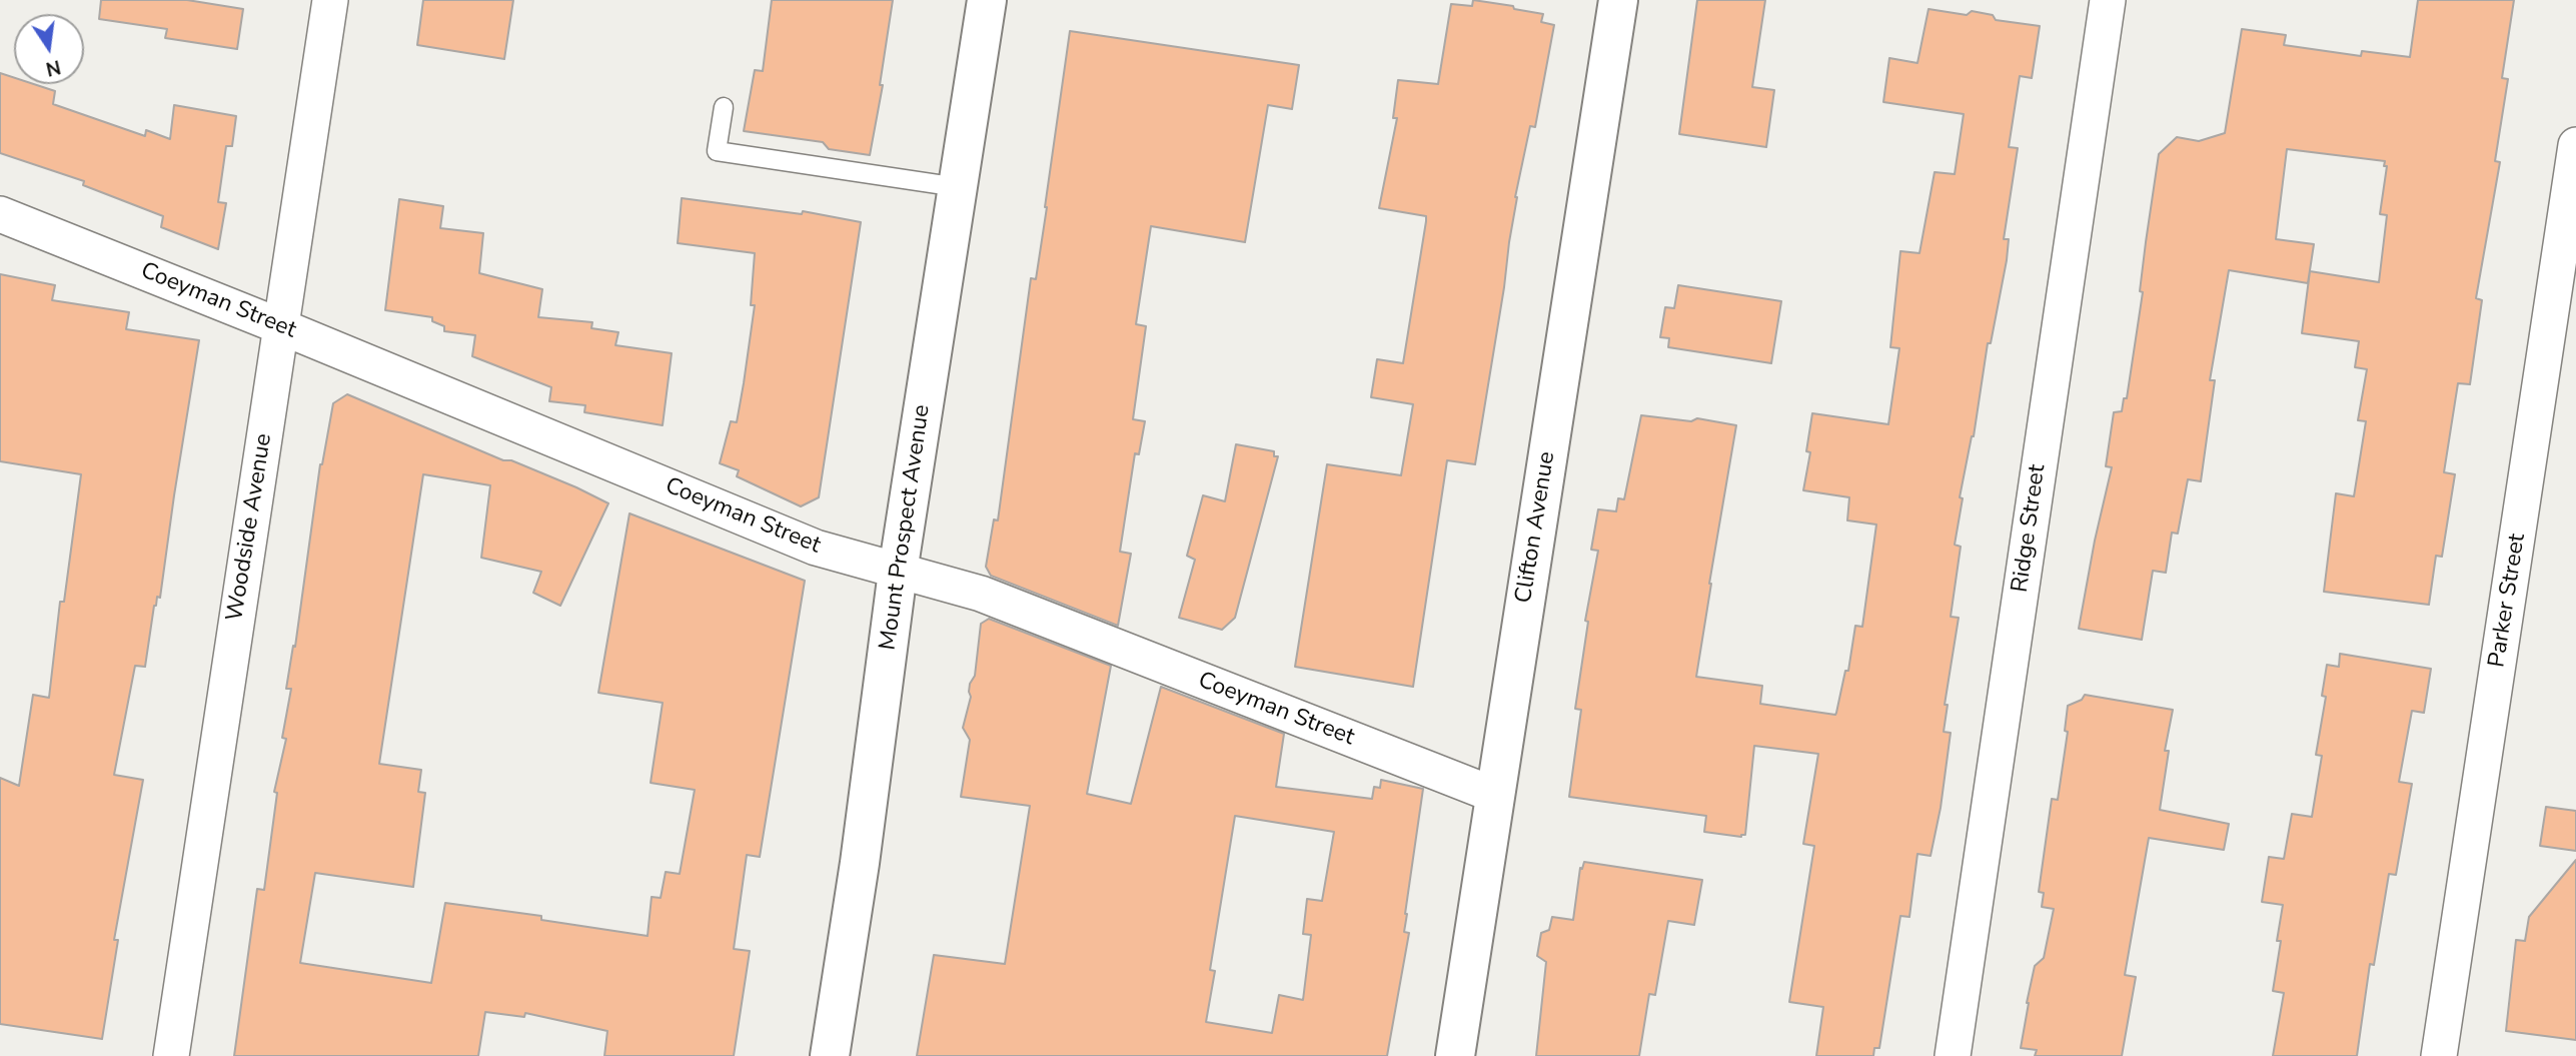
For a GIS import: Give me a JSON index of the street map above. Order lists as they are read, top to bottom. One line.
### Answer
{"streets":{"main road":["Mount Prospect Avenue","Clifton Avenue"],"street":["Coeyman Street","Woodside Avenue","Ridge Street","Parker Street"]},"crossings":[["Coeyman Street","Woodside Avenue"],["Coeyman Street","Mount Prospect Avenue"],["Coeyman Street","Clifton Avenue"]],"north":"bottom"}
